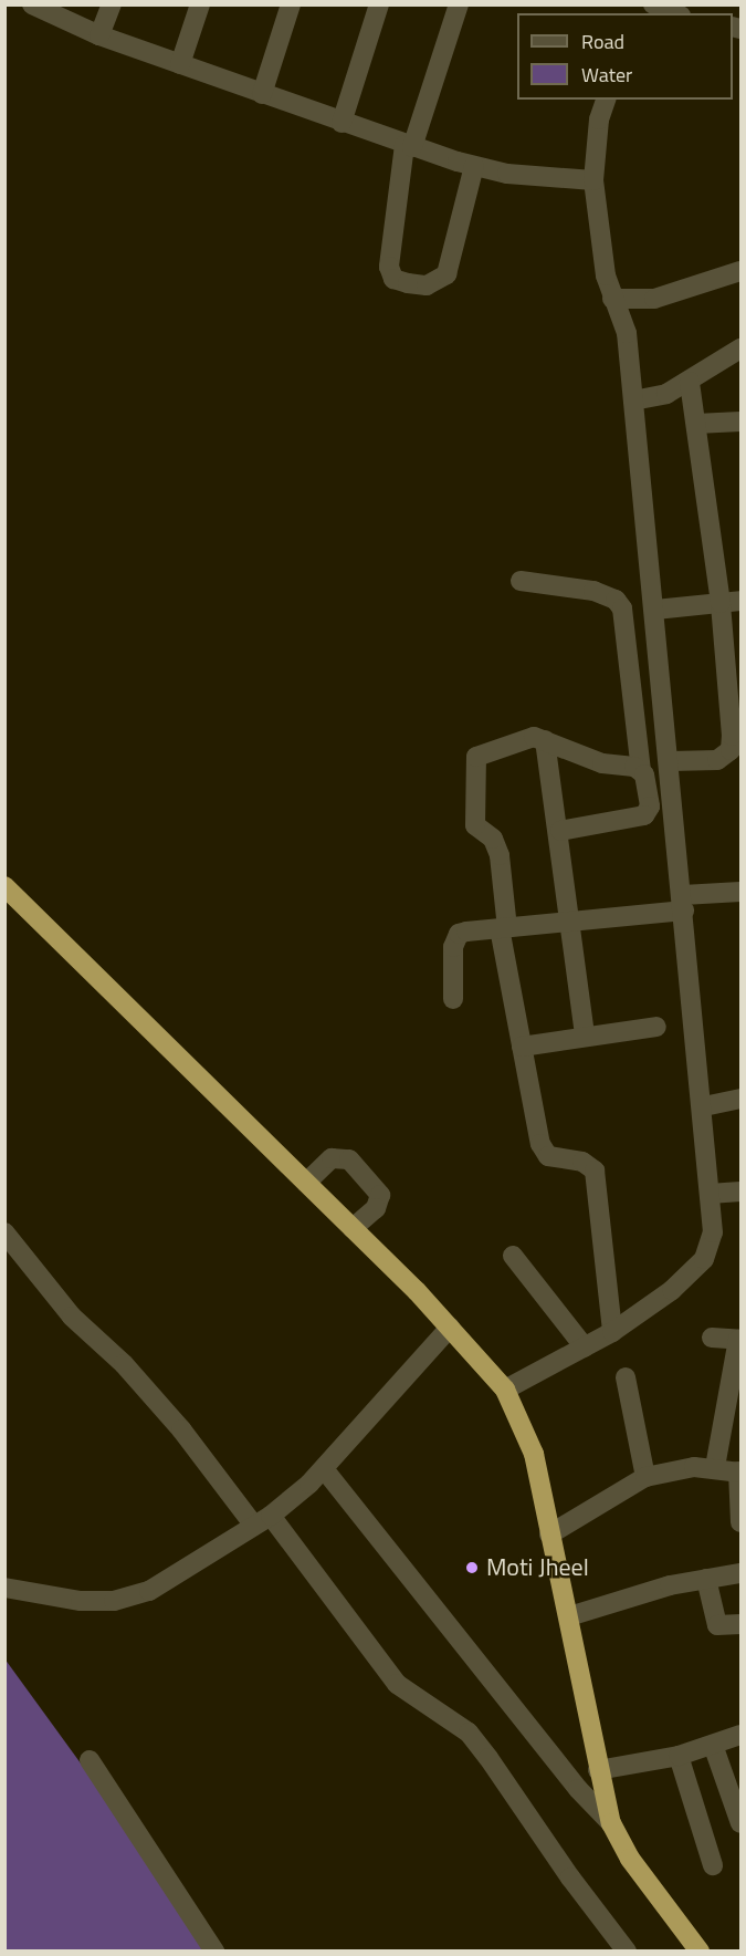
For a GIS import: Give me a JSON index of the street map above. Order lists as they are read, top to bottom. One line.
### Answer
{"places":["Moti Jheel"],"legend":["Road","Water"]}
